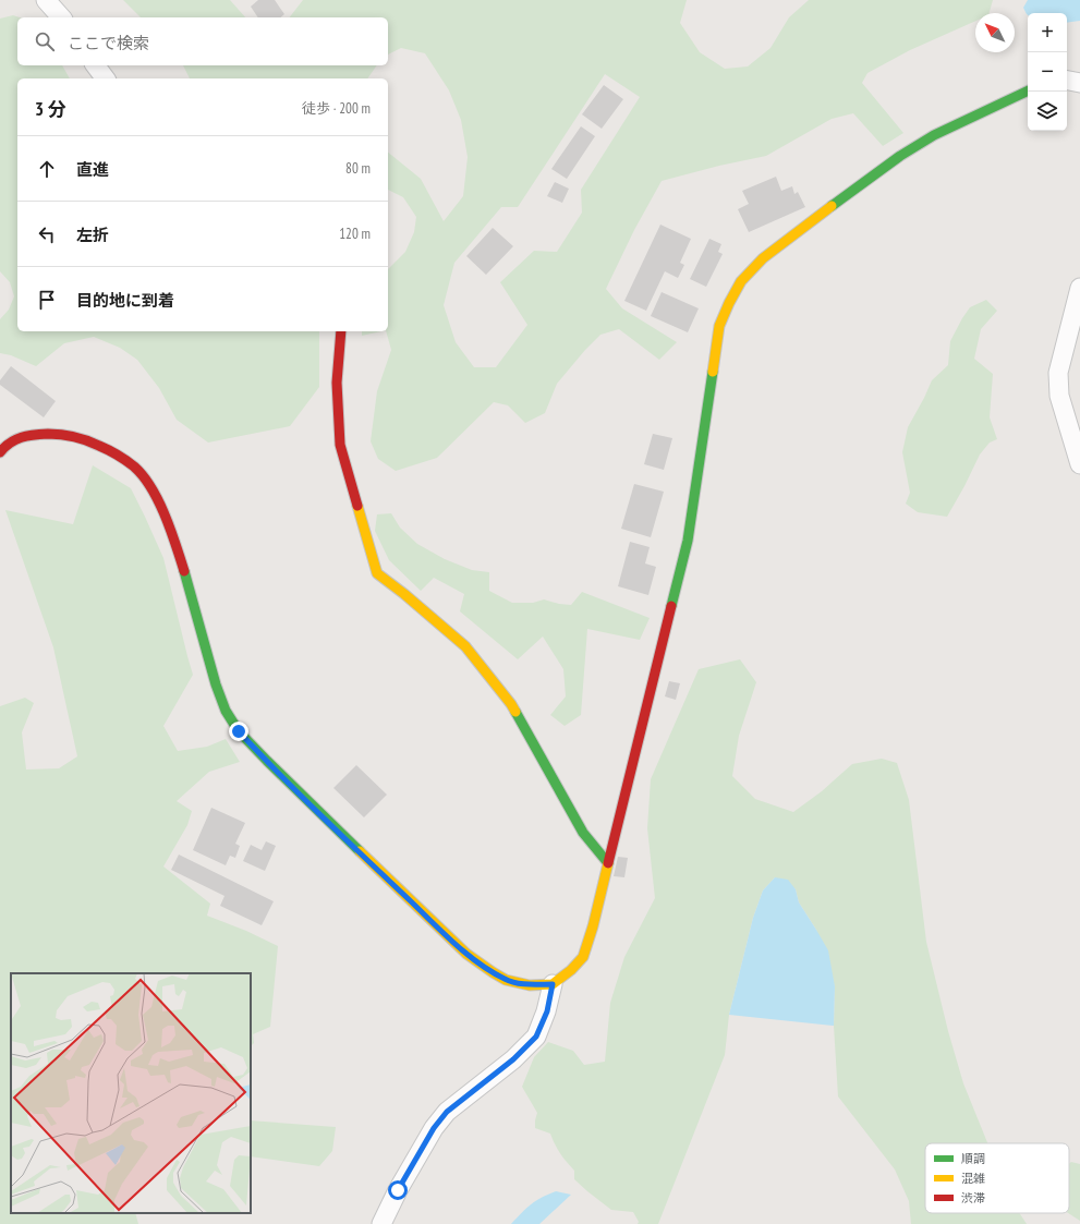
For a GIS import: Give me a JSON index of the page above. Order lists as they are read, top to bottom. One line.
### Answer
{"legend":["順調","混雑","渋滞"],"north":"top left","page":{"map_buttons":["+","−"],"search":"ここで検索","heading":["3 分","徒歩 · 200 m"],"list":[["直進","80 m"],["左折","120 m"],"目的地に到着"]}}
